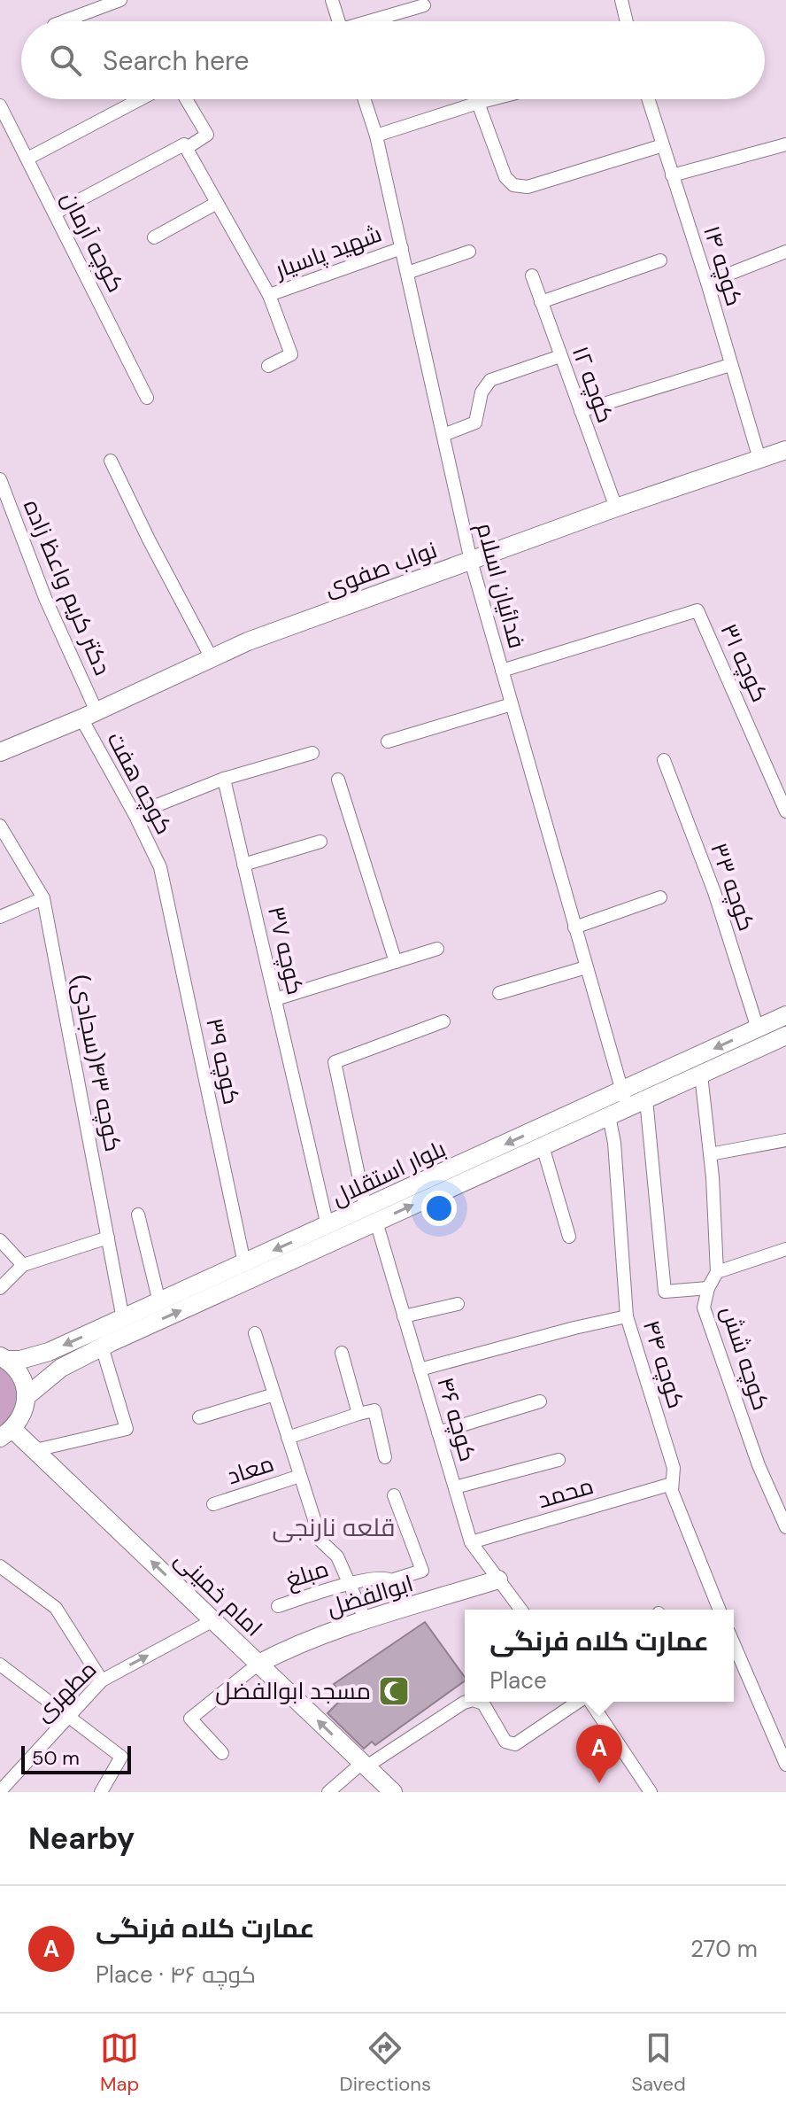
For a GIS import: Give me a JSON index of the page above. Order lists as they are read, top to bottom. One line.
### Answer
{"streets":{"main road":["نواب صفوی","بلوار استقلال","امام خمینی","ابوالفضل"],"street":["کوچه آرمان","شهید پاسیار","کوچه ۱۴","کوچه ۱۲","فدائیان اسلام","دکتر کریم واعظ زاده","کوچه ۳۱","کوچه هفت","کوچه ۳۳","کوچه ۳۷","کوچه ۳۹","کوچه ۴۳(سجادی)","کوچه شش","کوچه ۴۴","کوچه ۴۶","معاد","محمد","مبلغ","مطهری"]},"crossings":[["شهید پاسیار","فدائیان اسلام"],["کوچه ۱۴","نواب صفوی"],["کوچه ۱۲","نواب صفوی"],["نواب صفوی","فدائیان اسلام"],["نواب صفوی","دکتر کریم واعظ زاده"],["نواب صفوی","کوچه هفت"],["فدائیان اسلام","کوچه ۳۱"],["فدائیان اسلام","بلوار استقلال"],["دکتر کریم واعظ زاده","کوچه هفت"],["کوچه هفت","کوچه ۳۹"],["کوچه ۳۳","بلوار استقلال"],["کوچه ۳۷","بلوار استقلال"],["کوچه ۳۹","بلوار استقلال"],["کوچه ۴۳(سجادی)","بلوار استقلال"],["بلوار استقلال","کوچه ۴۴"],["بلوار استقلال","کوچه ۴۶"],["کوچه ۴۴","محمد"],["کوچه ۴۶","محمد"],["کوچه ۴۶","ابوالفضل"],["امام خمینی","ابوالفضل"],["امام خمینی","مطهری"]],"one_way":["امام خمینی","مطهری"],"districts":["قلعه نارنجی"],"places":{"mosque":["مسجد ابوالفضل"]},"scale_bar":"50 m","page":{"search":"Search here","popup":["عمارت کلاه فرنگی","Place"],"pins":"A","scale":"50 m","heading":"Nearby","list":[{"mark":"A","name":"عمارت کلاه فرنگی","note":"Place · کوچه ۴۶","value":"270 m"}],"nav":["Map","Directions","Saved"]}}
